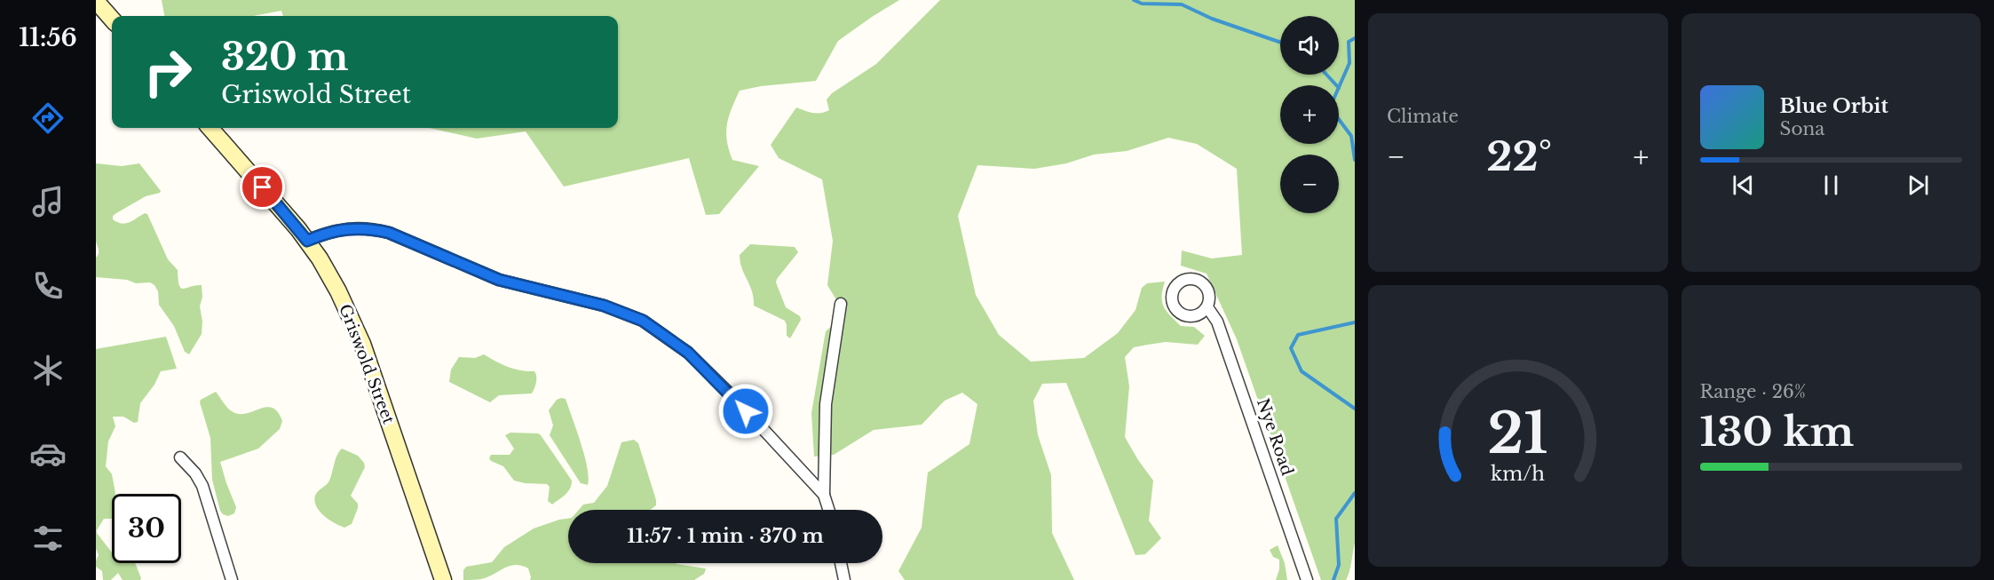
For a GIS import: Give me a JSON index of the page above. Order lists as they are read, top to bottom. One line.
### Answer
{"streets":{"main road":["Griswold Street"],"street":["Nye Road"]},"page":{"tabs":"11:56","tile":["Climate",["Range · 26%","130 km"]],"map_buttons":["+","−"],"turn":["320 m","Griswold Street"],"song":["Blue Orbit","Sona"],"heat":["−","22°","+"],"limit":"30","trip":"11:57 · 1 min · 370 m","gauge":["21","km/h"]}}
